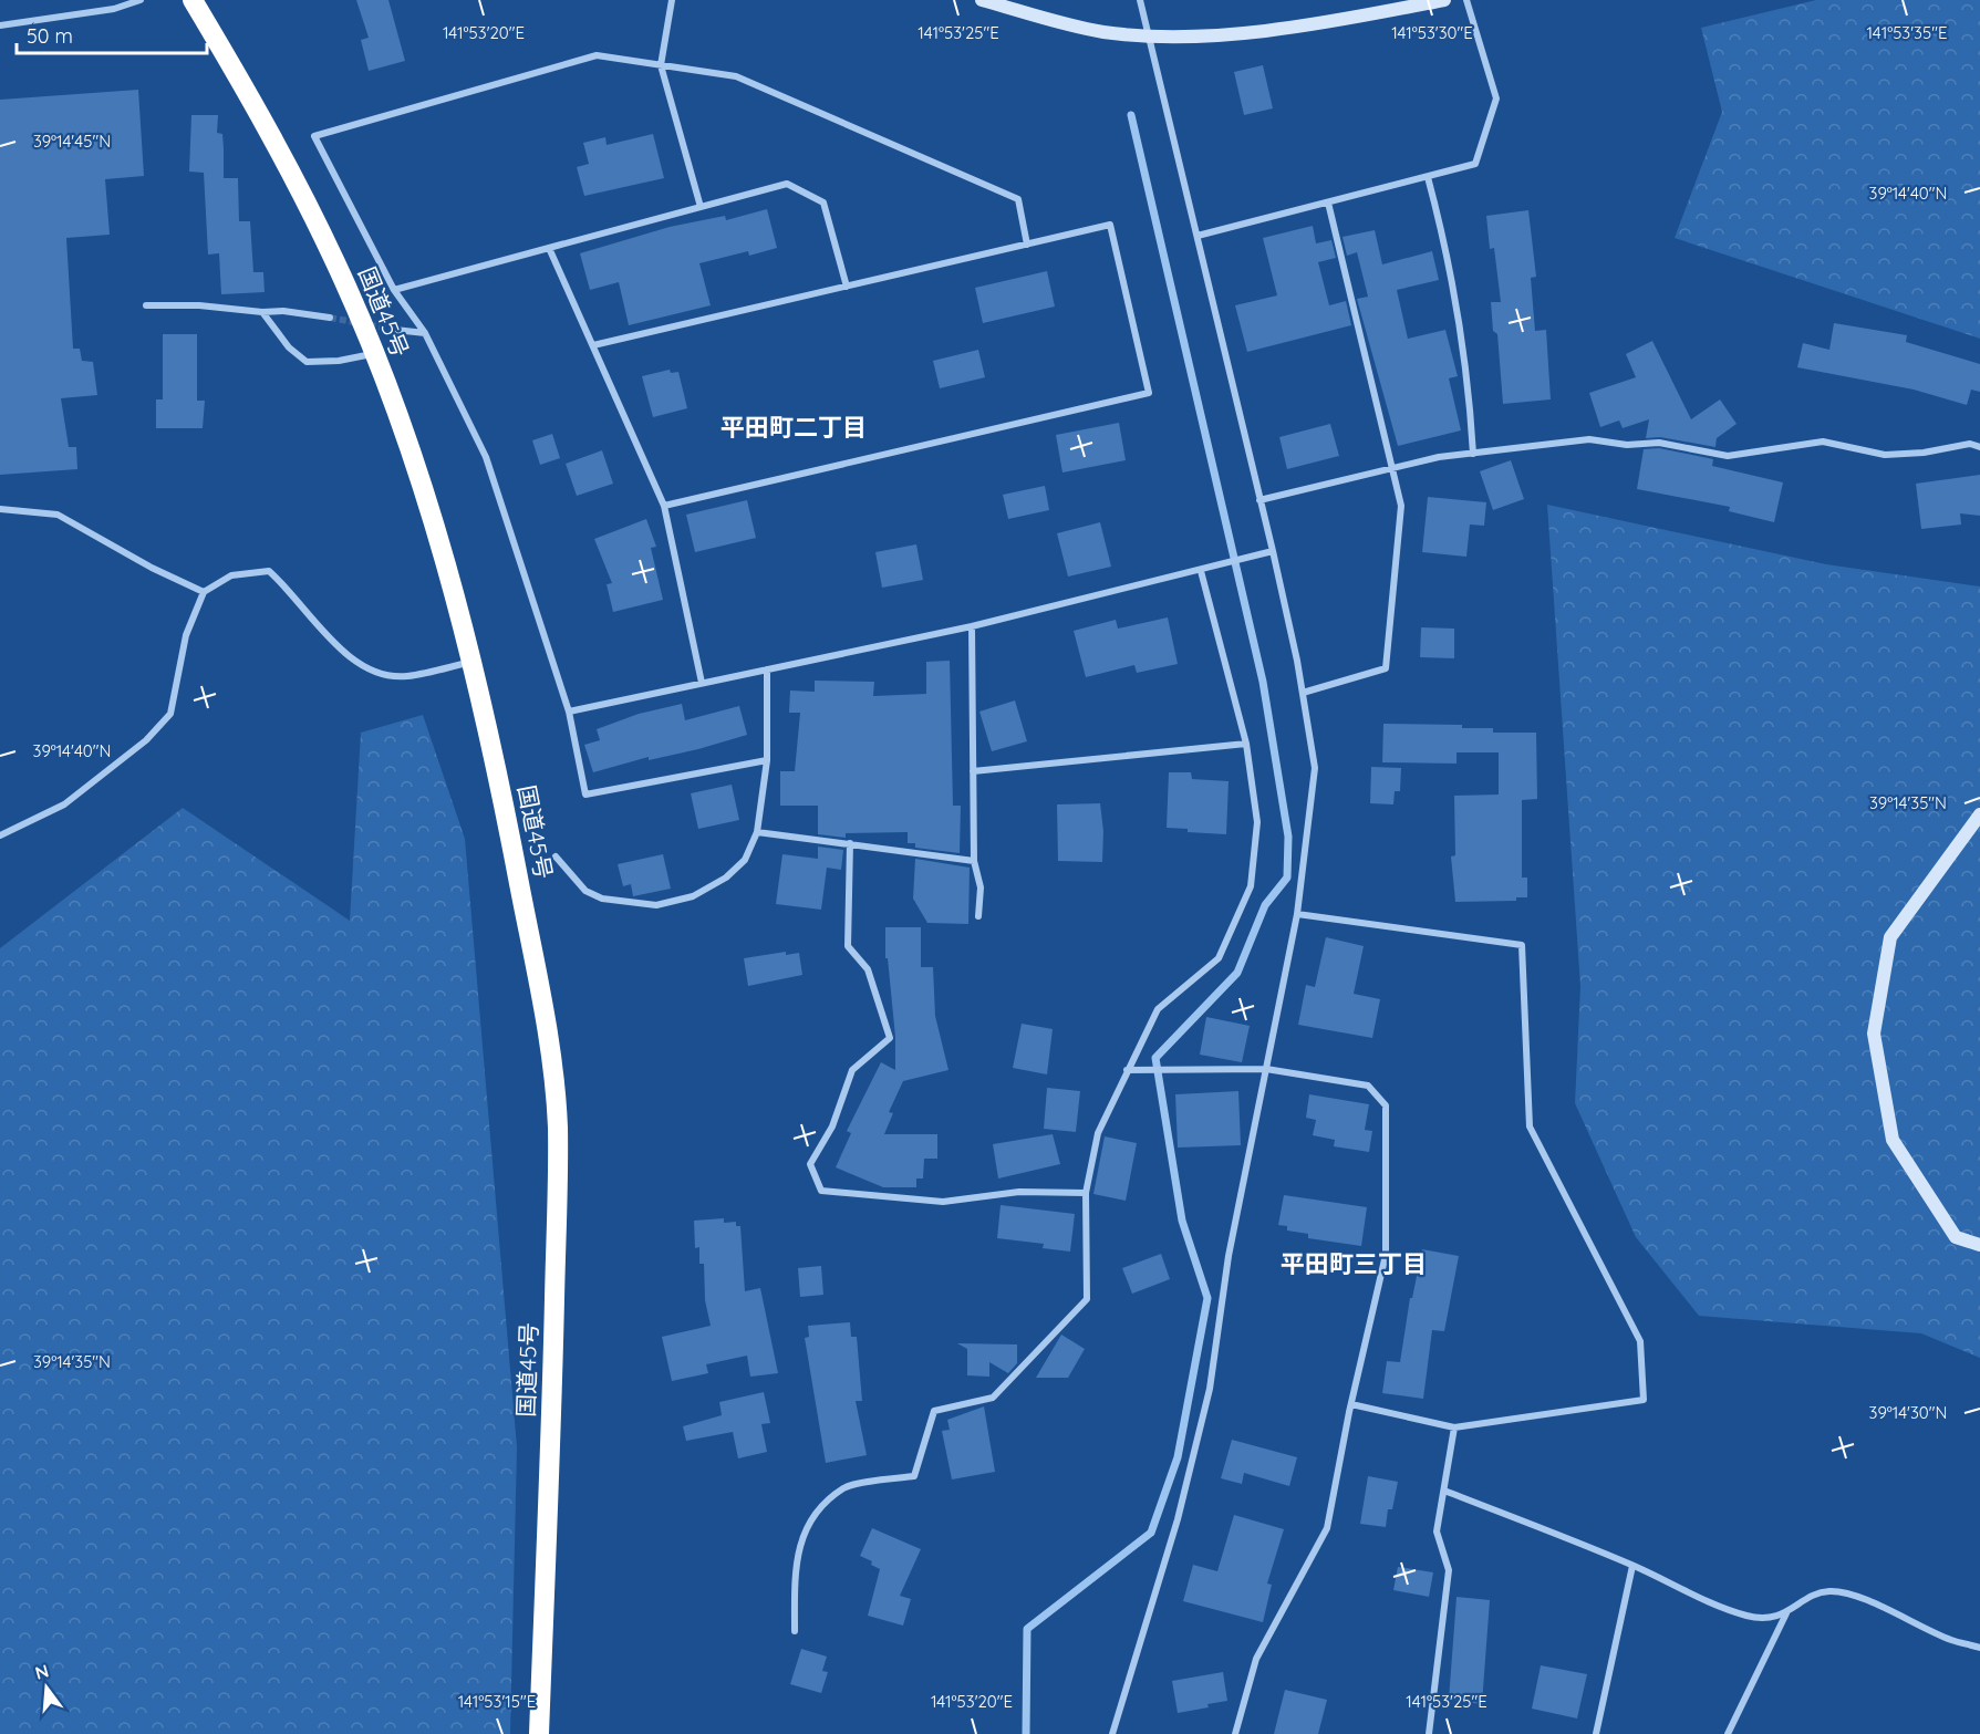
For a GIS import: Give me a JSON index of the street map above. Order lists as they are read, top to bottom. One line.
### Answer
{"streets":{"highway":["国道45号"]},"districts":["平田町二丁目","平田町三丁目"],"scale_bar":"50 m","north":"top","coordinates":["141°53'20\"E","141°53'25\"E","141°53'30\"E","141°53'35\"E","39°14'45\"N","39°14'40\"N","39°14'35\"N","39°14'30\"N","141°53'15\"E"]}
